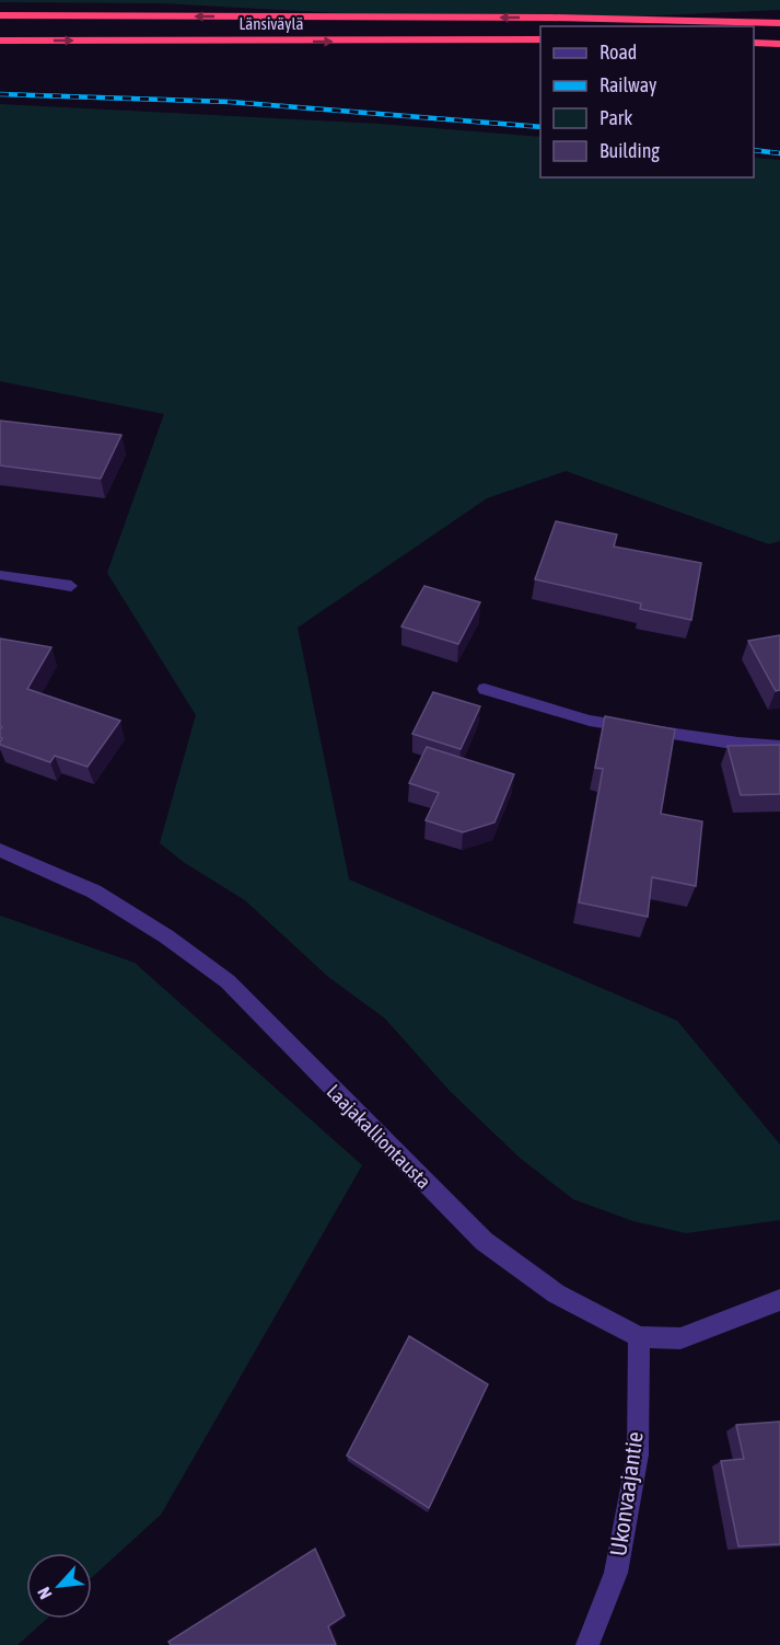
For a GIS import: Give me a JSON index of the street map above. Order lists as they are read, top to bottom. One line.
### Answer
{"streets":{"highway":["Länsiväylä"],"street":["Laajakalliontausta","Ukonvaajantie"]},"crossings":[["Laajakalliontausta","Ukonvaajantie"]],"legend":["Road","Railway","Park","Building"],"north":"bottom left"}
